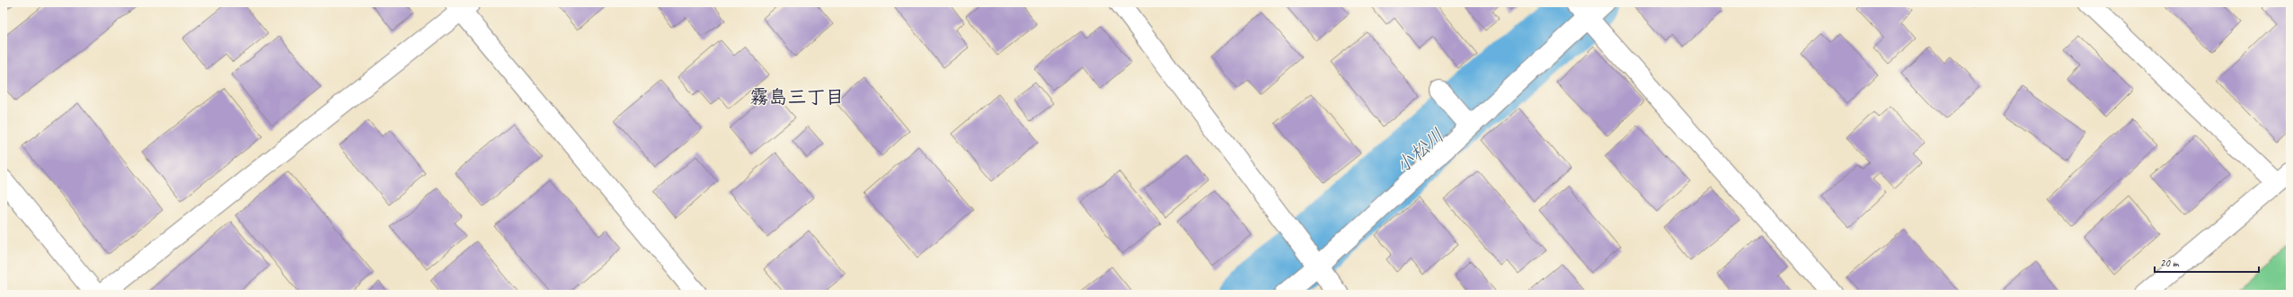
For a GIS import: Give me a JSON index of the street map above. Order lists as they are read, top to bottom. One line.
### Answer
{"districts":["霧島三丁目"],"water":["小松川"],"scale_bar":"20 m"}
